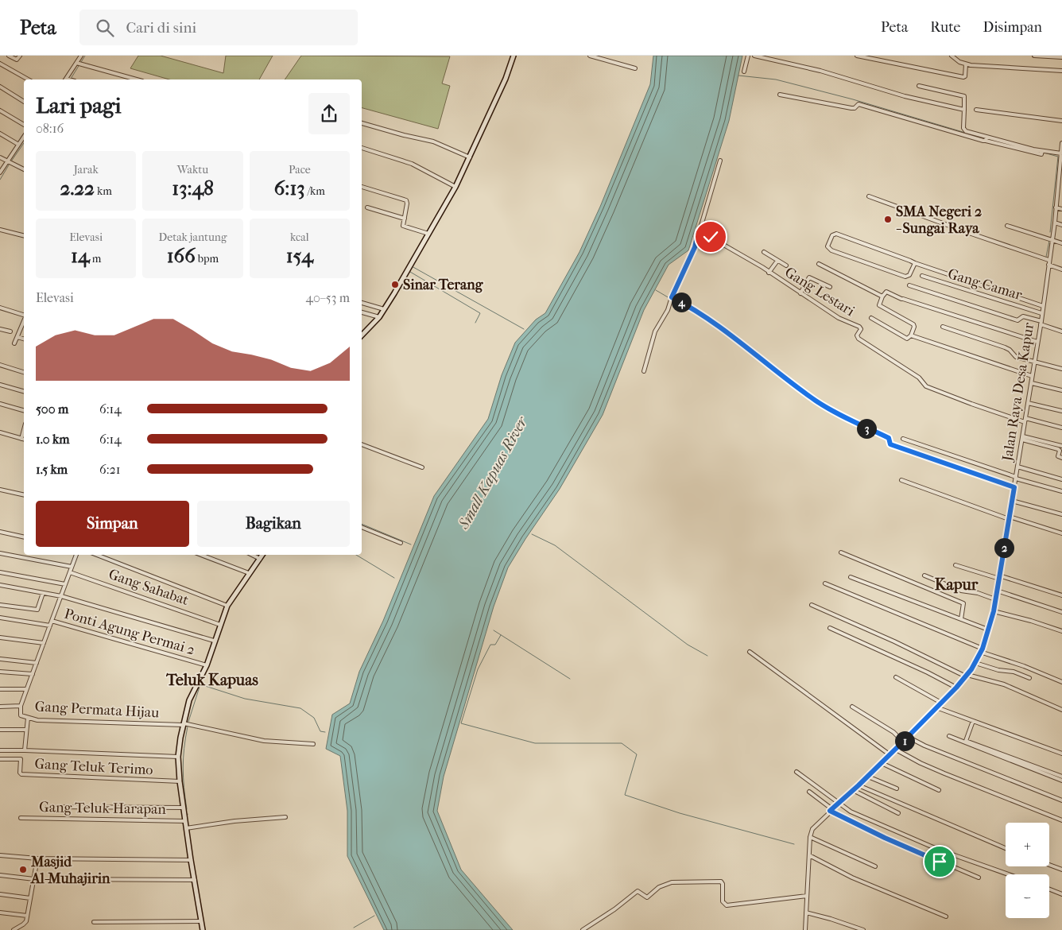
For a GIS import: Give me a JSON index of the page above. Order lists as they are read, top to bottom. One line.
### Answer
{"streets":{"street":["Gang Camar","Gang Lestari","Jalan Raya Desa Kapur","Gang Sahabat","Ponti Agung Permai 2","Gang Permata Hijau","Gang Teluk Terimo","Gang Teluk Harapan"]},"crossings":[["Gang Camar","Jalan Raya Desa Kapur"],["Gang Lestari","Jalan Raya Desa Kapur"],["Ponti Agung Permai 2","Gang Permata Hijau"]],"districts":["Kapur","Teluk Kapuas"],"water":["Small Kapuas River"],"places":["SMA Negeri 2 - Sungai Raya","Sinar Terang","Masjid Al-Muhajirin"],"page":{"header":"Peta","search":"Cari di sini","nav":["Peta","Rute","Disimpan"],"heading":["Lari pagi","08:16"],"stats":[["Jarak","2.22 km"],["Waktu","13:48"],["Pace","6:13 /km"],["Elevasi","14 m"],["Detak jantung","166 bpm"],["kcal","154"]],"chart":["Elevasi","40–53 m"],"pins":["4","3","2","1"],"list":[{"name":"500 m","note":"6:14"},{"name":"1.0 km","note":"6:14"},{"name":"1.5 km","note":"6:21"}],"buttons":["Simpan","Bagikan"],"map_buttons":["+","−"]}}
